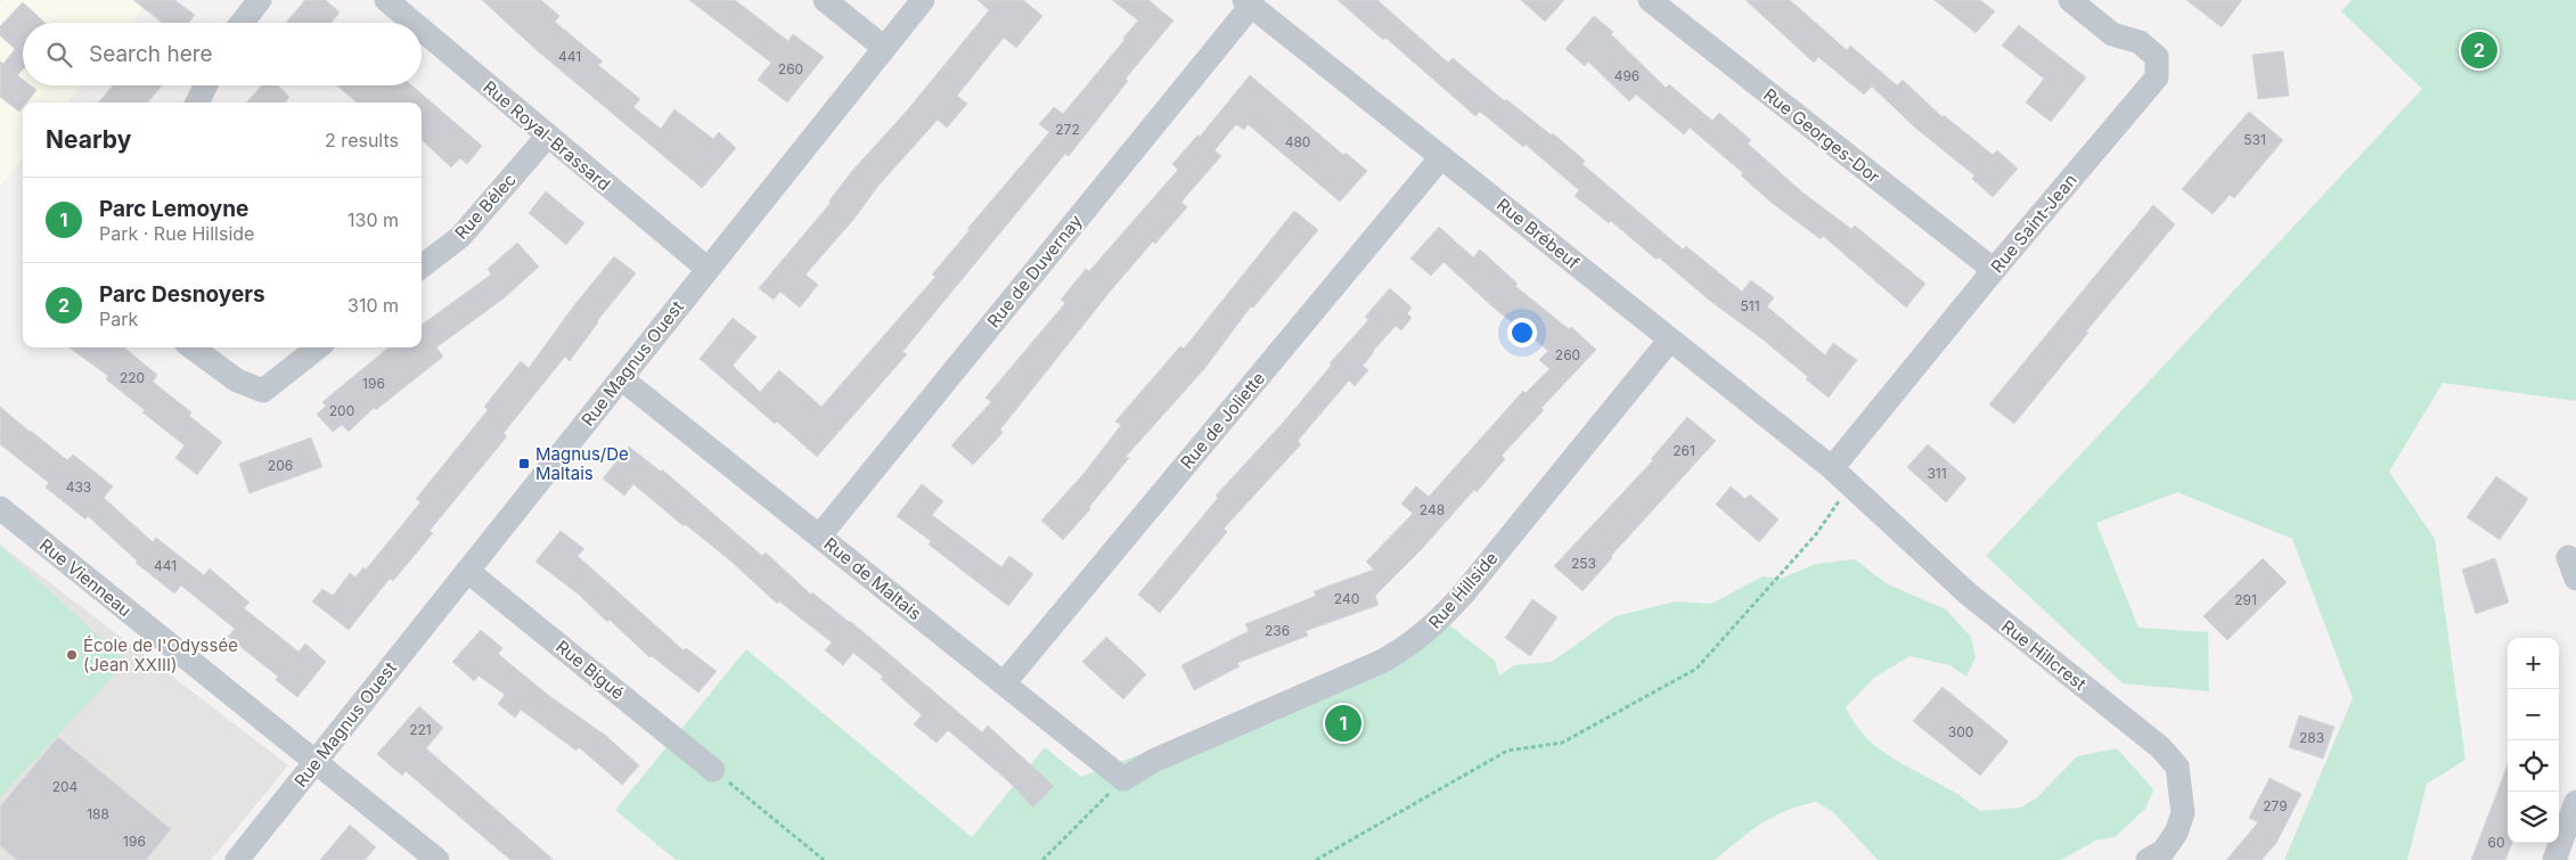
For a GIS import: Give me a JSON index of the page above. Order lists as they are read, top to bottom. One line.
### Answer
{"streets":{"street":["Rue Royal-Brassard","Rue Georges-Dor","Rue Bélec","Rue Saint-Jean","Rue Brébeuf","Rue de Duvernay","Rue Magnus Ouest","Rue de Joliette","Rue Vienneau","Rue de Maltais","Rue Hillside","Rue Hillcrest","Rue Bigué"]},"crossings":[["Rue Royal-Brassard","Rue Bélec"],["Rue Royal-Brassard","Rue Magnus Ouest"],["Rue Georges-Dor","Rue Saint-Jean"],["Rue Saint-Jean","Rue Brébeuf"],["Rue Saint-Jean","Rue Hillcrest"],["Rue Brébeuf","Rue de Duvernay"],["Rue Brébeuf","Rue de Joliette"],["Rue Brébeuf","Rue Hillside"],["Rue Brébeuf","Rue Hillcrest"],["Rue de Duvernay","Rue de Maltais"],["Rue Magnus Ouest","Rue Vienneau"],["Rue Magnus Ouest","Rue de Maltais"],["Rue Magnus Ouest","Rue Bigué"],["Rue de Joliette","Rue de Maltais"],["Rue de Maltais","Rue Hillside"]],"places":{"transit":["Magnus/De Maltais"],"other":["École de l'Odyssée (Jean XXIII)"]},"house_numbers":["441","260","496","272","531","480","511","260","220","196","200","261","206","311","433","248","253","441","240","291","236","221","300","283","204","279","188","196","60"],"page":{"search":"Search here","pins":["2","1"],"heading":["Nearby","2 results"],"list":[{"mark":"1","name":"Parc Lemoyne","note":"Park · Rue Hillside","value":"130 m"},{"mark":"2","name":"Parc Desnoyers","note":"Park","value":"310 m"}],"map_buttons":["+","−"]}}
